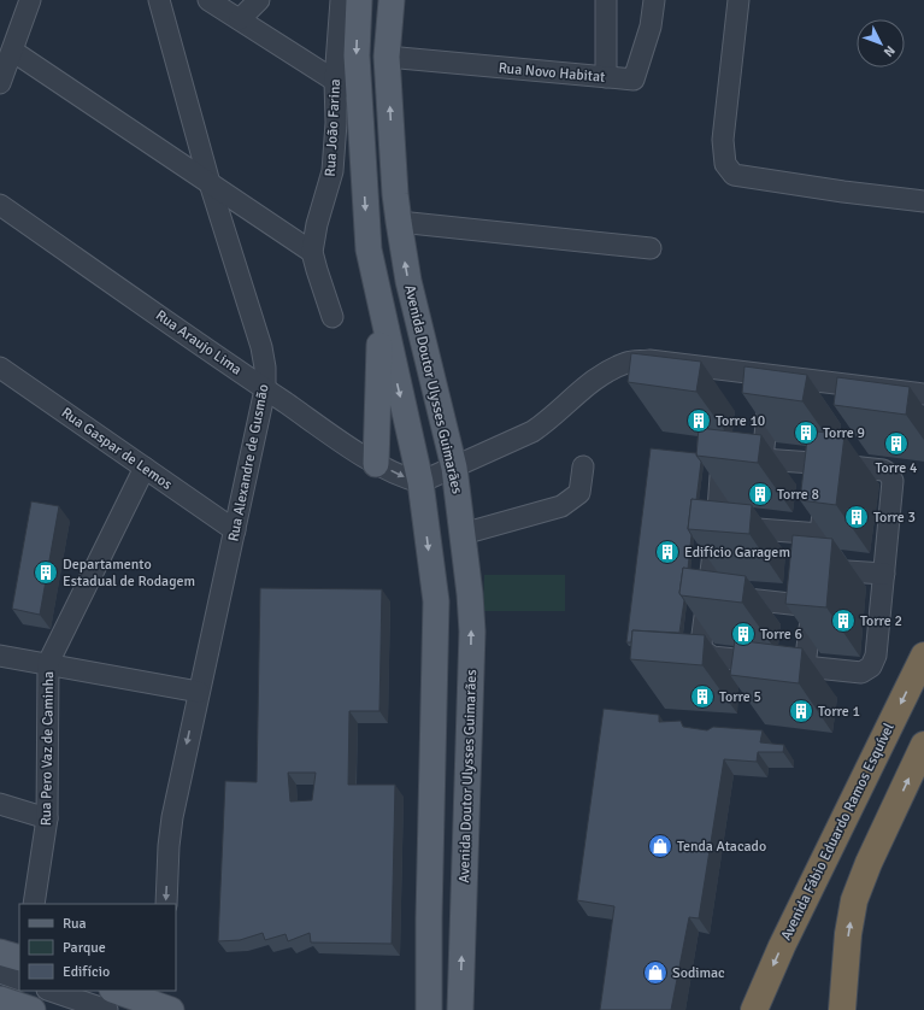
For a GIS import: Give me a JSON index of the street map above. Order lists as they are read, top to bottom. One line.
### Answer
{"streets":{"highway":["Avenida Fábio Eduardo Ramos Esquível"],"main road":["Avenida Doutor Ulysses Guimarães"],"street":["Rua Novo Habitat","Rua João Farina","Rua Araujo Lima","Rua Gaspar de Lemos","Rua Alexandre de Gusmão","Rua Pero Vaz de Caminha"]},"crossings":[["Rua Novo Habitat","Avenida Doutor Ulysses Guimarães"],["Rua Araujo Lima","Rua Alexandre de Gusmão"],["Rua Gaspar de Lemos","Rua Alexandre de Gusmão"],["Rua Gaspar de Lemos","Rua Pero Vaz de Caminha"]],"places":{"building":["Torre 10","Torre 9","Torre 4","Torre 8","Torre 3","Edifício Garagem","Departamento Estadual de Rodagem","Torre 2","Torre 6","Torre 5","Torre 1"],"shop":["Tenda Atacado","Sodimac"]},"legend":["Rua","Parque","Edifício"],"north":"bottom right"}
